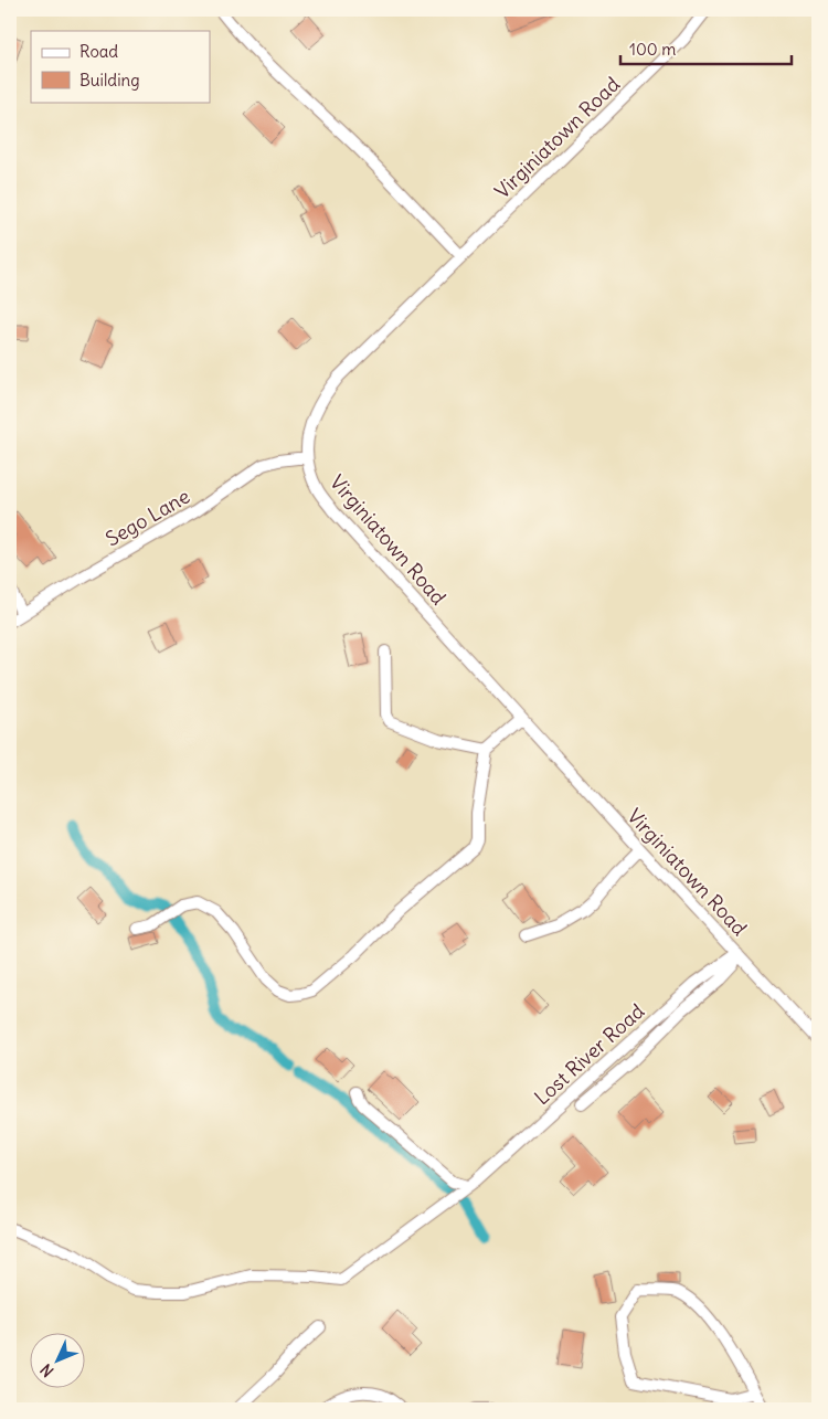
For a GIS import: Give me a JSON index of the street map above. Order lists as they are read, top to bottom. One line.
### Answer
{"streets":{"street":["Virginiatown Road","Sego Lane","Lost River Road"]},"crossings":[["Virginiatown Road","Sego Lane"],["Virginiatown Road","Lost River Road"]],"legend":["Road","Building"],"scale_bar":"100 m","north":"bottom left"}
